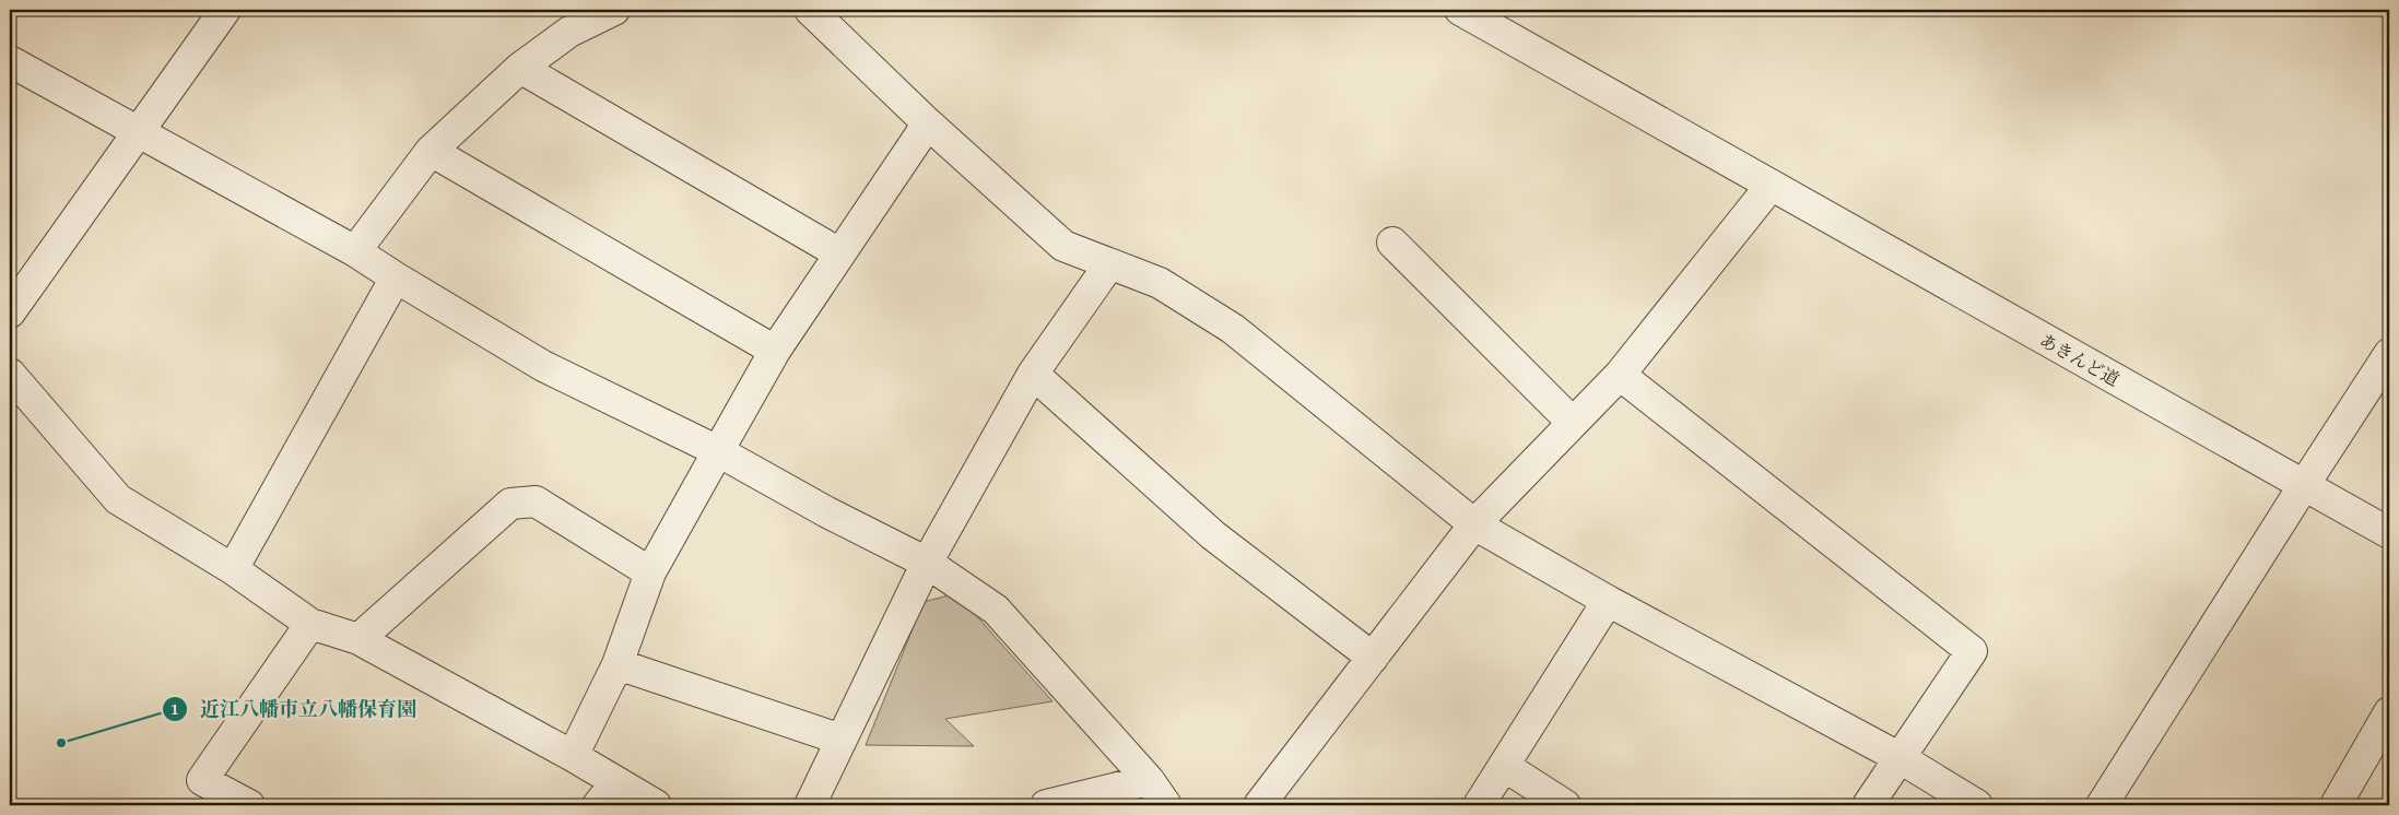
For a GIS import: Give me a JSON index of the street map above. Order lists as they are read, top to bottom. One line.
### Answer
{"streets":{"street":["あきんど道"]},"places":["近江八幡市立八幡保育園"]}
